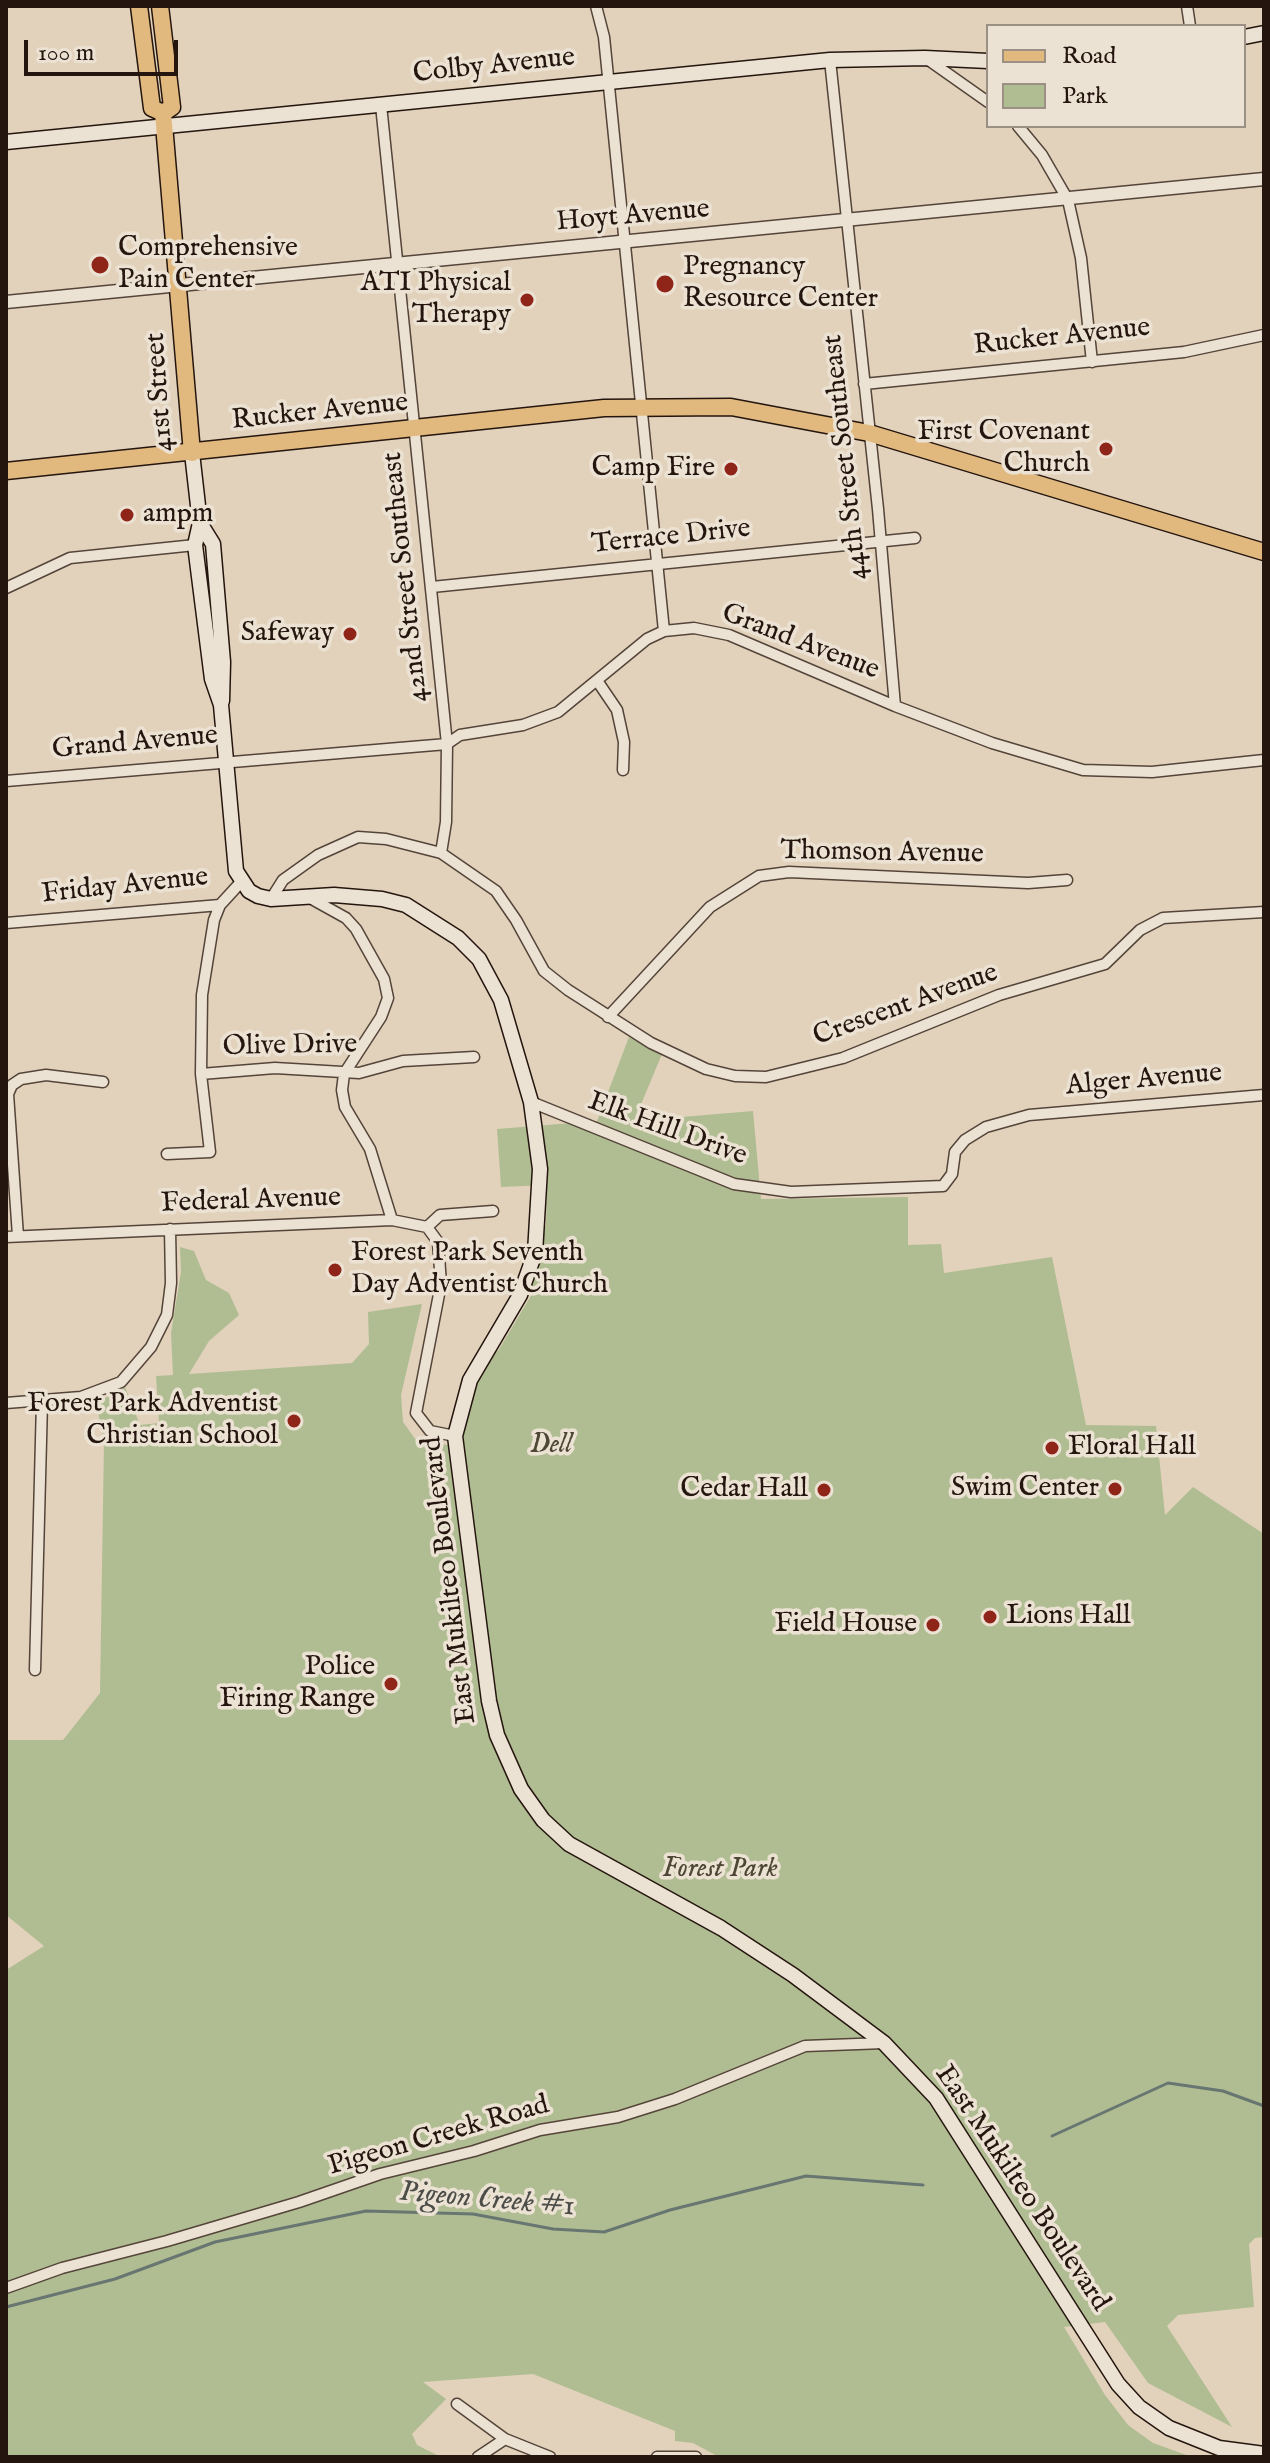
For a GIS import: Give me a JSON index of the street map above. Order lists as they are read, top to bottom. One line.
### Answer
{"streets":{"main road":["Colby Avenue","Rucker Avenue","41st Street","East Mukilteo Boulevard"],"street":["Hoyt Avenue","44th Street Southeast","Terrace Drive","42nd Street Southeast","Grand Avenue","Thomson Avenue","Friday Avenue","Crescent Avenue","Olive Drive","Alger Avenue","Elk Hill Drive","Federal Avenue","Pigeon Creek Road"]},"crossings":[["Colby Avenue","41st Street"],["Colby Avenue","44th Street Southeast"],["Colby Avenue","42nd Street Southeast"],["Hoyt Avenue","41st Street"],["Hoyt Avenue","44th Street Southeast"],["Hoyt Avenue","42nd Street Southeast"],["Rucker Avenue","41st Street"],["Rucker Avenue","44th Street Southeast"],["Rucker Avenue","42nd Street Southeast"],["41st Street","Grand Avenue"],["41st Street","Friday Avenue"],["44th Street Southeast","Terrace Drive"],["44th Street Southeast","Grand Avenue"],["Terrace Drive","42nd Street Southeast"],["42nd Street Southeast","Grand Avenue"],["42nd Street Southeast","Crescent Avenue"],["Thomson Avenue","Crescent Avenue"],["Crescent Avenue","East Mukilteo Boulevard"],["Alger Avenue","Elk Hill Drive"],["Elk Hill Drive","East Mukilteo Boulevard"],["East Mukilteo Boulevard","Pigeon Creek Road"]],"water":["Pigeon Creek #1"],"parks":["Dell","Forest Park"],"places":["Comprehensive Pain Center","Pregnancy Resource Center","ATI Physical Therapy","First Covenant Church","Camp Fire","ampm","Safeway","Forest Park Seventh Day Adventist Church","Forest Park Adventist Christian School","Floral Hall","Swim Center","Cedar Hall","Lions Hall","Field House","Police Firing Range"],"legend":["Road","Park"],"scale_bar":"100 m"}
